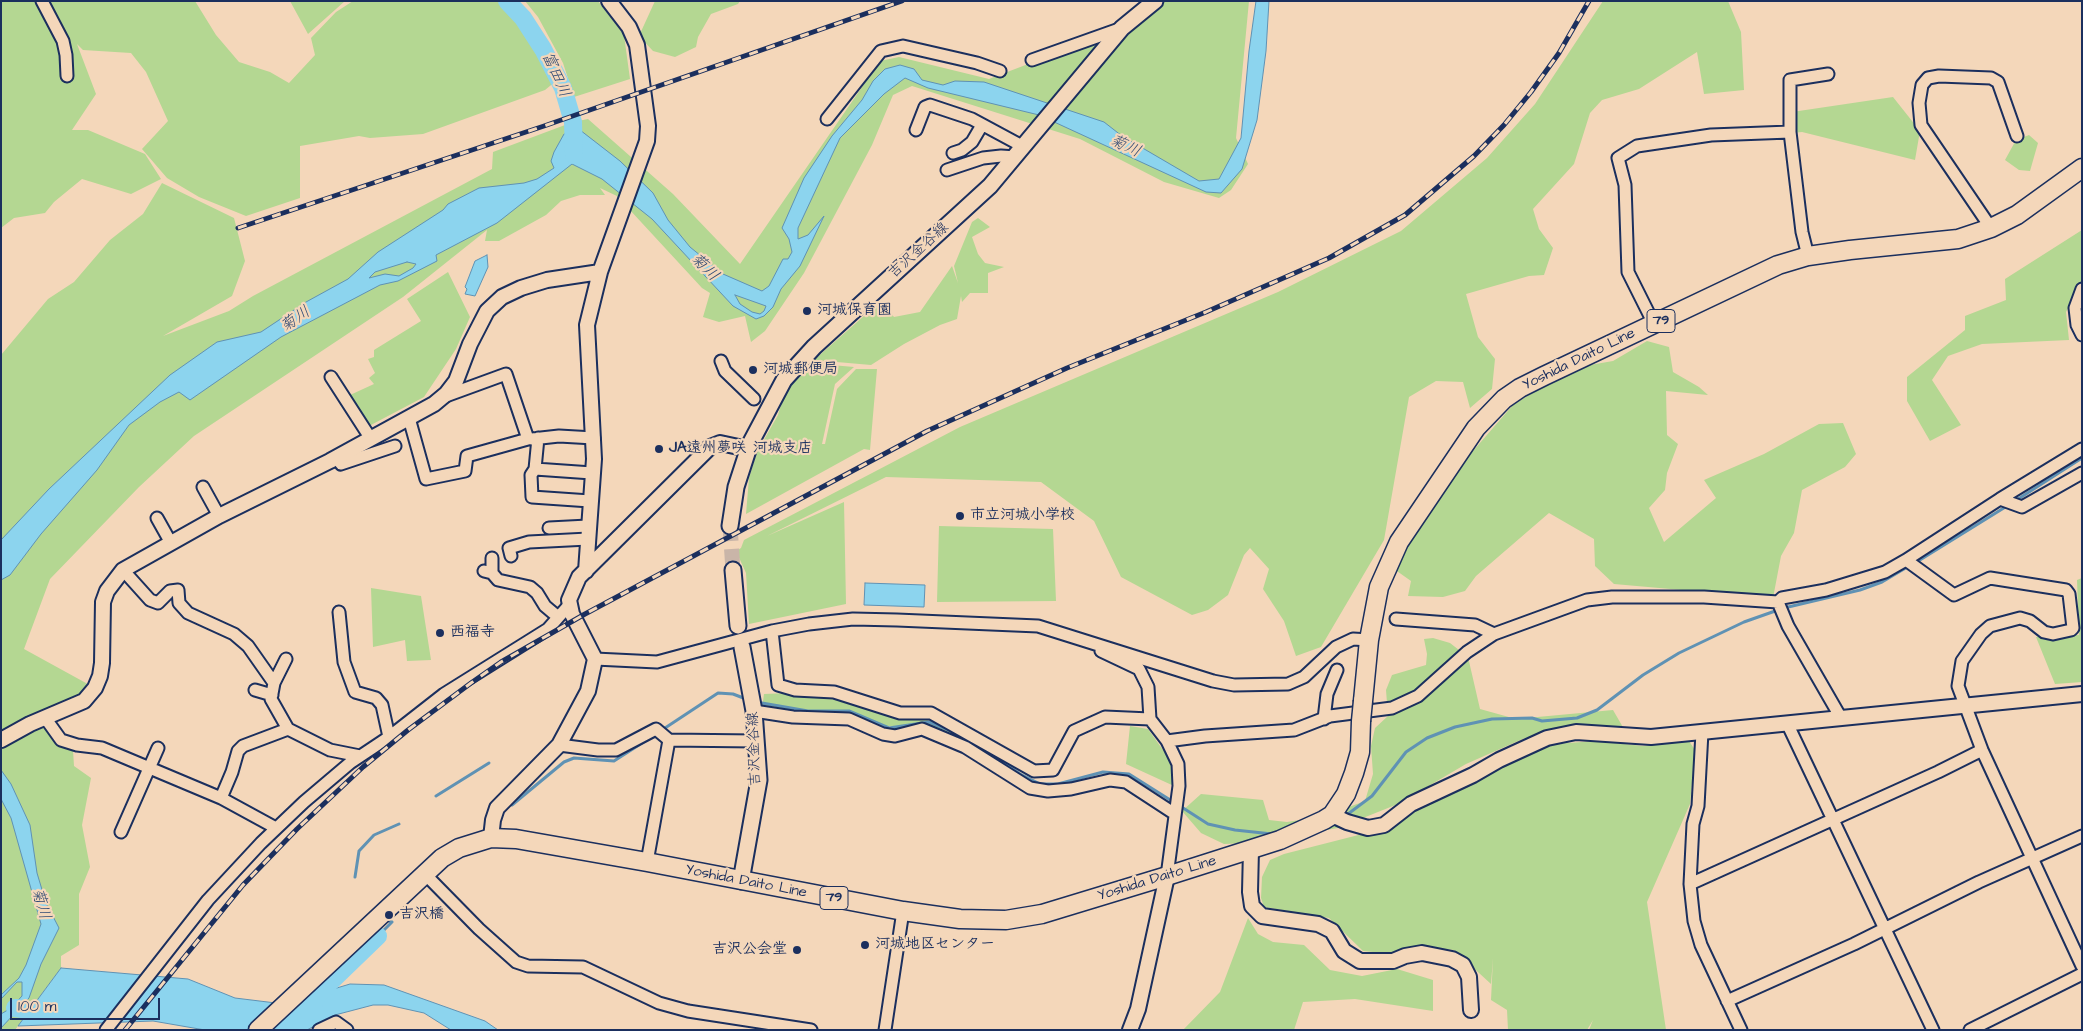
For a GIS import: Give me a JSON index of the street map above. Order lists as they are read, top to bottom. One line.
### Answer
{"streets":{"main road":["吉沢金谷線","79","Yoshida Daito Line"]},"crossings":[["吉沢金谷線","Yoshida Daito Line"]],"water":["富田川","菊川"],"places":["河城保育園","河城郵便局","JA遠州夢咲 河城支店","市立河城小学校","西福寺","吉沢橋","河城地区センター","吉沢公会堂"],"scale_bar":"100 m"}
